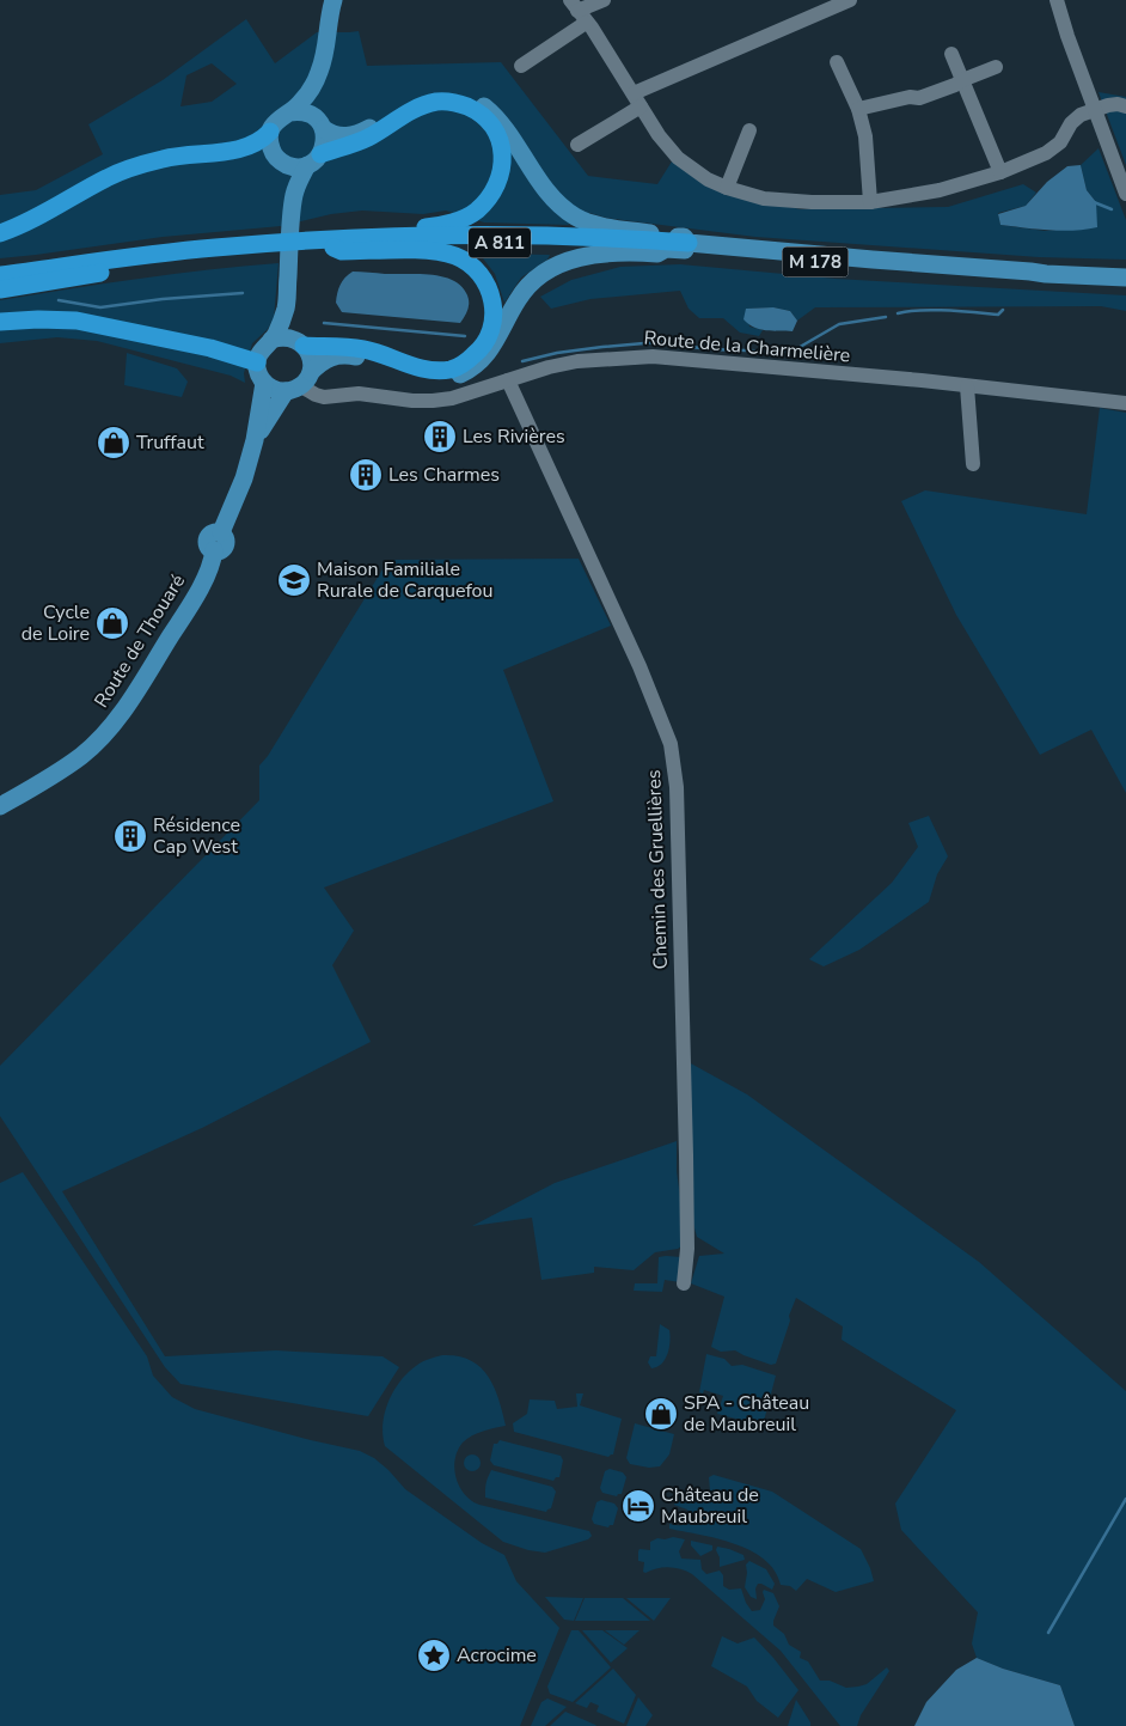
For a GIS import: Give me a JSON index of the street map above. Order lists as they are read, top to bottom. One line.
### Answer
{"streets":{"highway":["A 811"],"main road":["M 178","Route de Thouaré"],"street":["Route de la Charmelière","Chemin des Gruellières"]},"crossings":[["A 811","M 178"],["Route de la Charmelière","Chemin des Gruellières"]],"places":{"building":["Les Rivières","Les Charmes","Résidence Cap West"],"shop":["Truffaut","Cycle de Loire","SPA - Château de Maubreuil"],"school or university":["Maison Familiale Rurale de Carquefou"],"hotel":["Château de Maubreuil"],"place":["Acrocime"]}}
